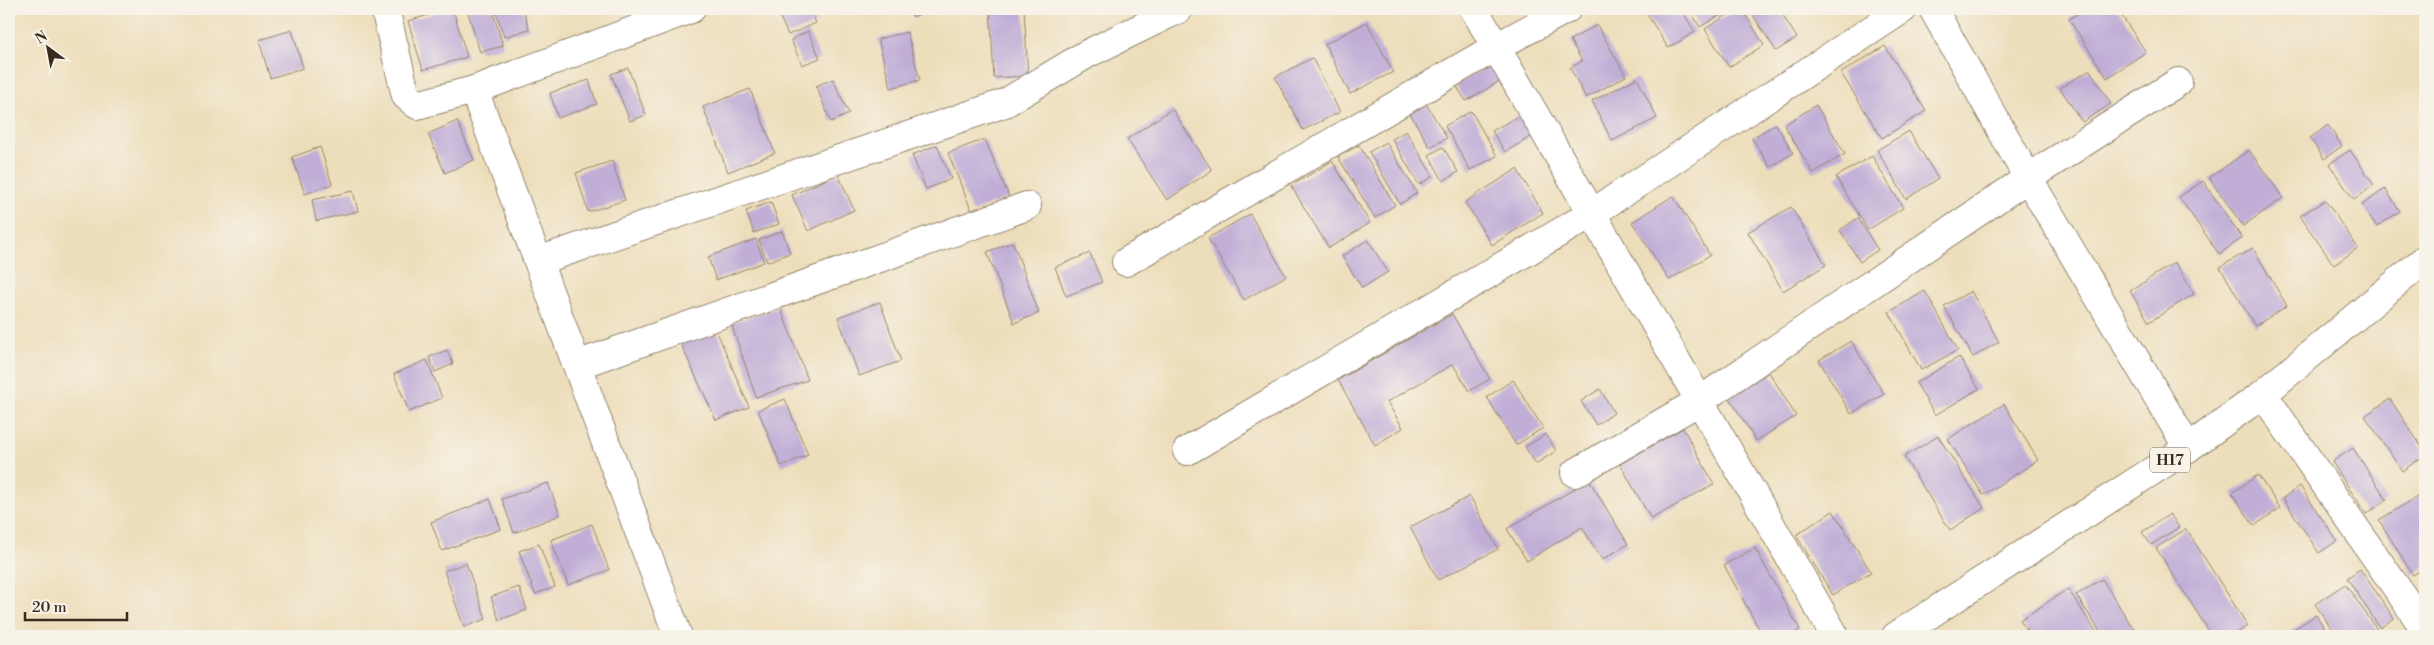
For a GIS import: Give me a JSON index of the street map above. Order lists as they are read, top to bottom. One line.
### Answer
{"streets":{"street":["H17"]},"scale_bar":"20 m","north":"top left"}
